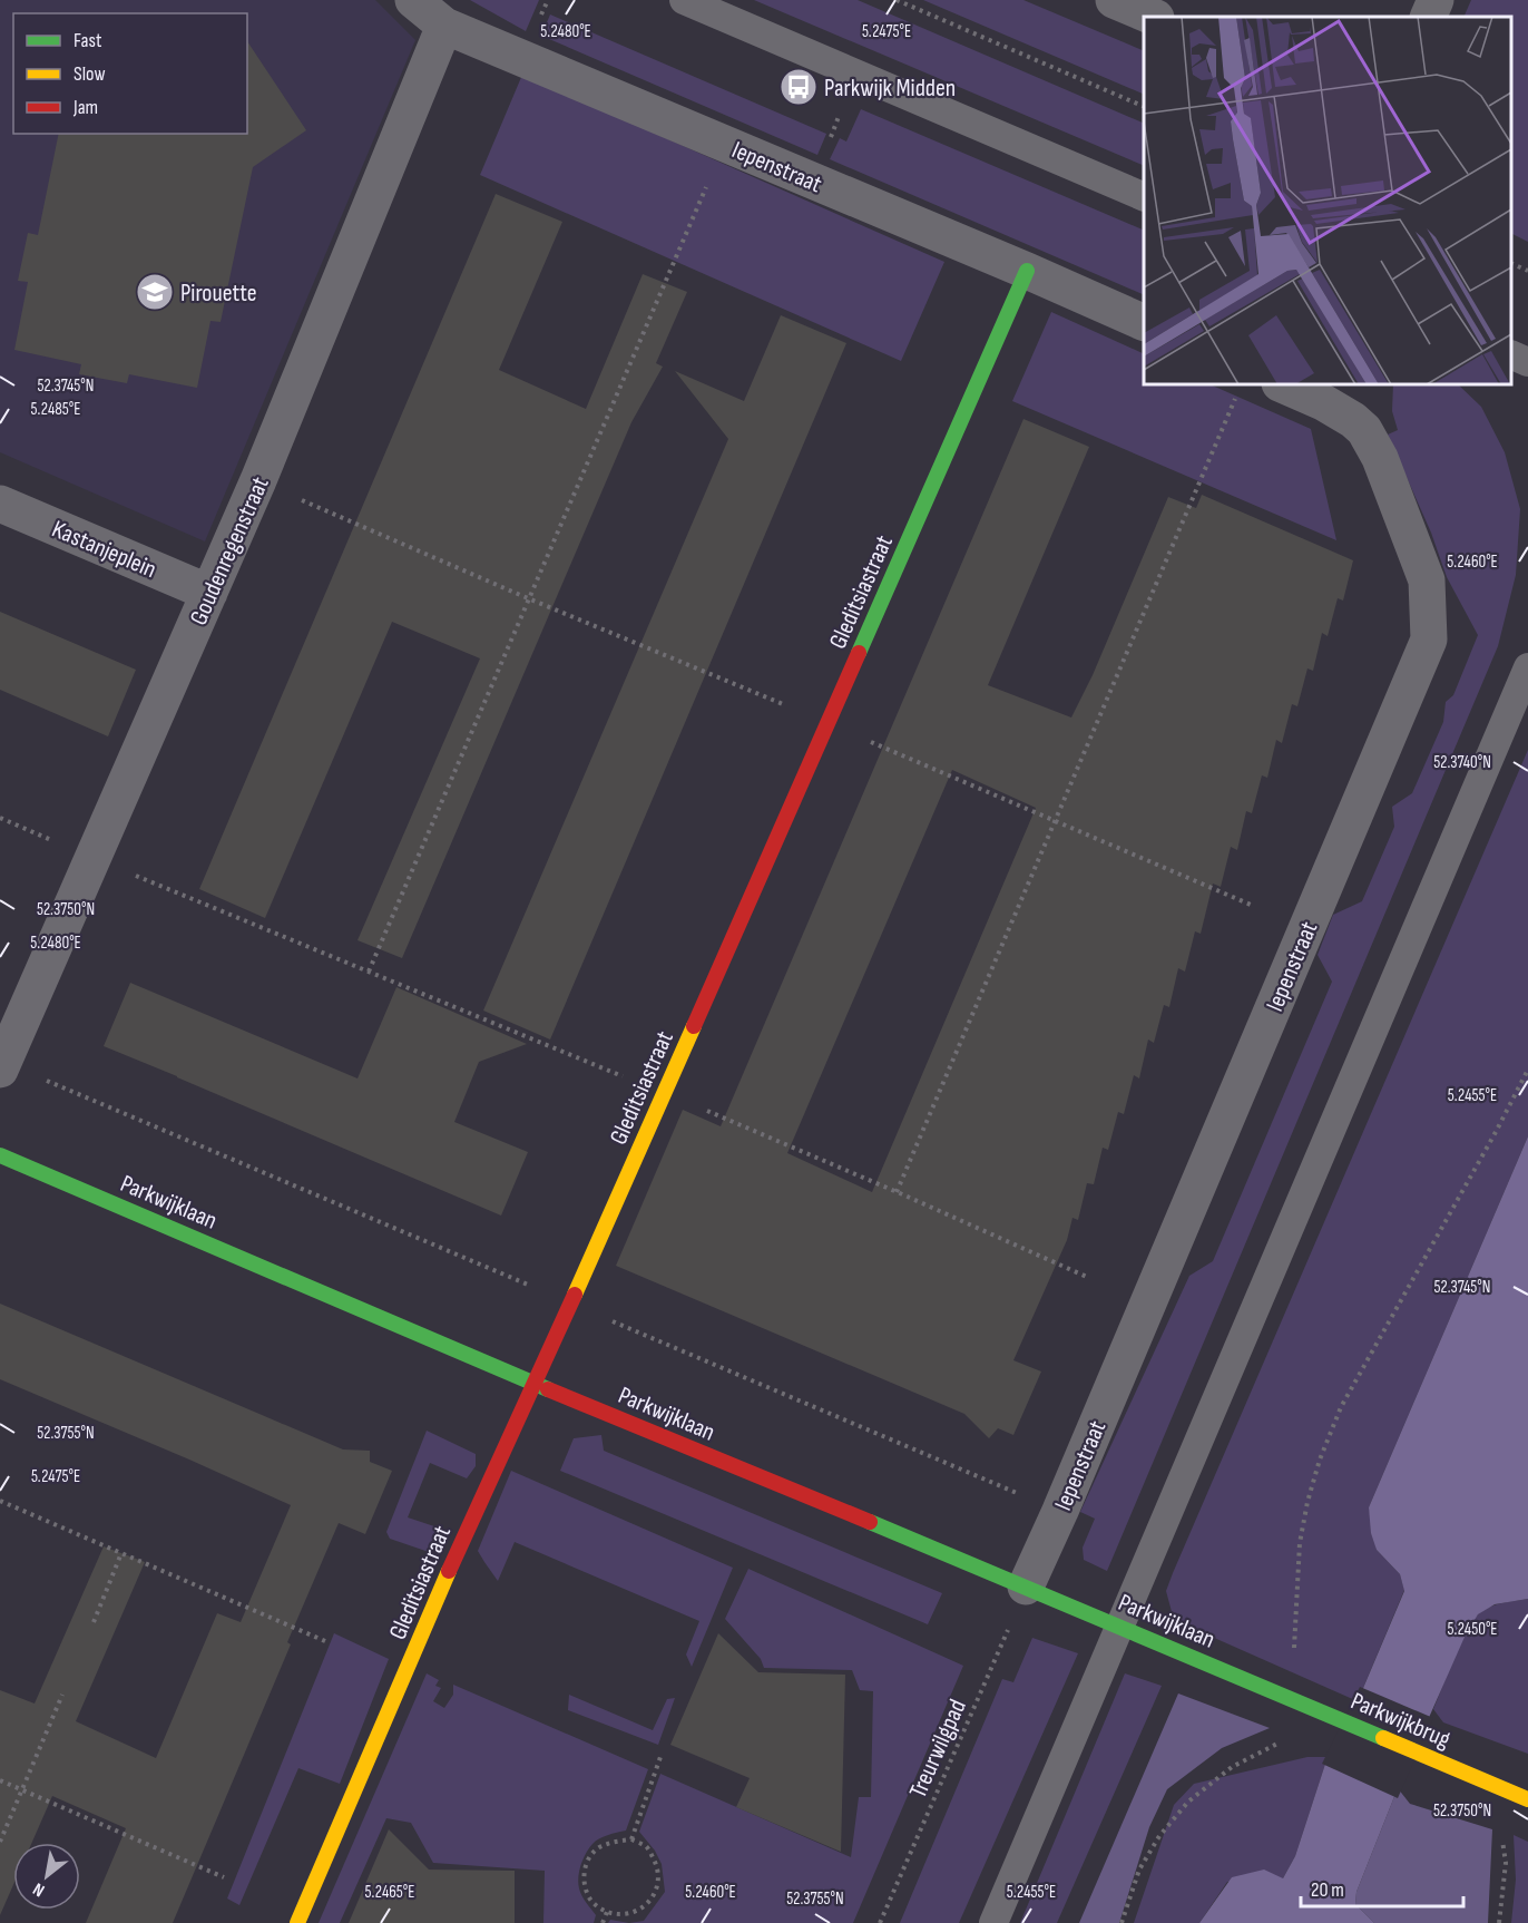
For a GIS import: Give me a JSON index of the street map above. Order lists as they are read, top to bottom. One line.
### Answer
{"streets":{"street":["Iepenstraat","Kastanjeplein","Goudenregenstraat","Gleditsiastraat","Parkwijklaan","Parkwijkbrug"],"path":["Treurwilgpad"]},"crossings":[["Iepenstraat","Goudenregenstraat"],["Iepenstraat","Gleditsiastraat"],["Iepenstraat","Parkwijklaan"],["Iepenstraat","Treurwilgpad"],["Kastanjeplein","Goudenregenstraat"],["Gleditsiastraat","Parkwijklaan"],["Parkwijklaan","Parkwijkbrug"],["Parkwijklaan","Treurwilgpad"]],"places":{"bus stop":["Parkwijk Midden"],"school or university":["Pirouette"]},"legend":["Fast","Slow","Jam"],"scale_bar":"20 m","north":"bottom left","coordinates":["5.2480°E","5.2475°E","52.3745°N","5.2485°E","5.2460°E","52.3740°N","52.3750°N","5.2455°E","52.3755°N","5.2450°E","5.2465°E"]}
